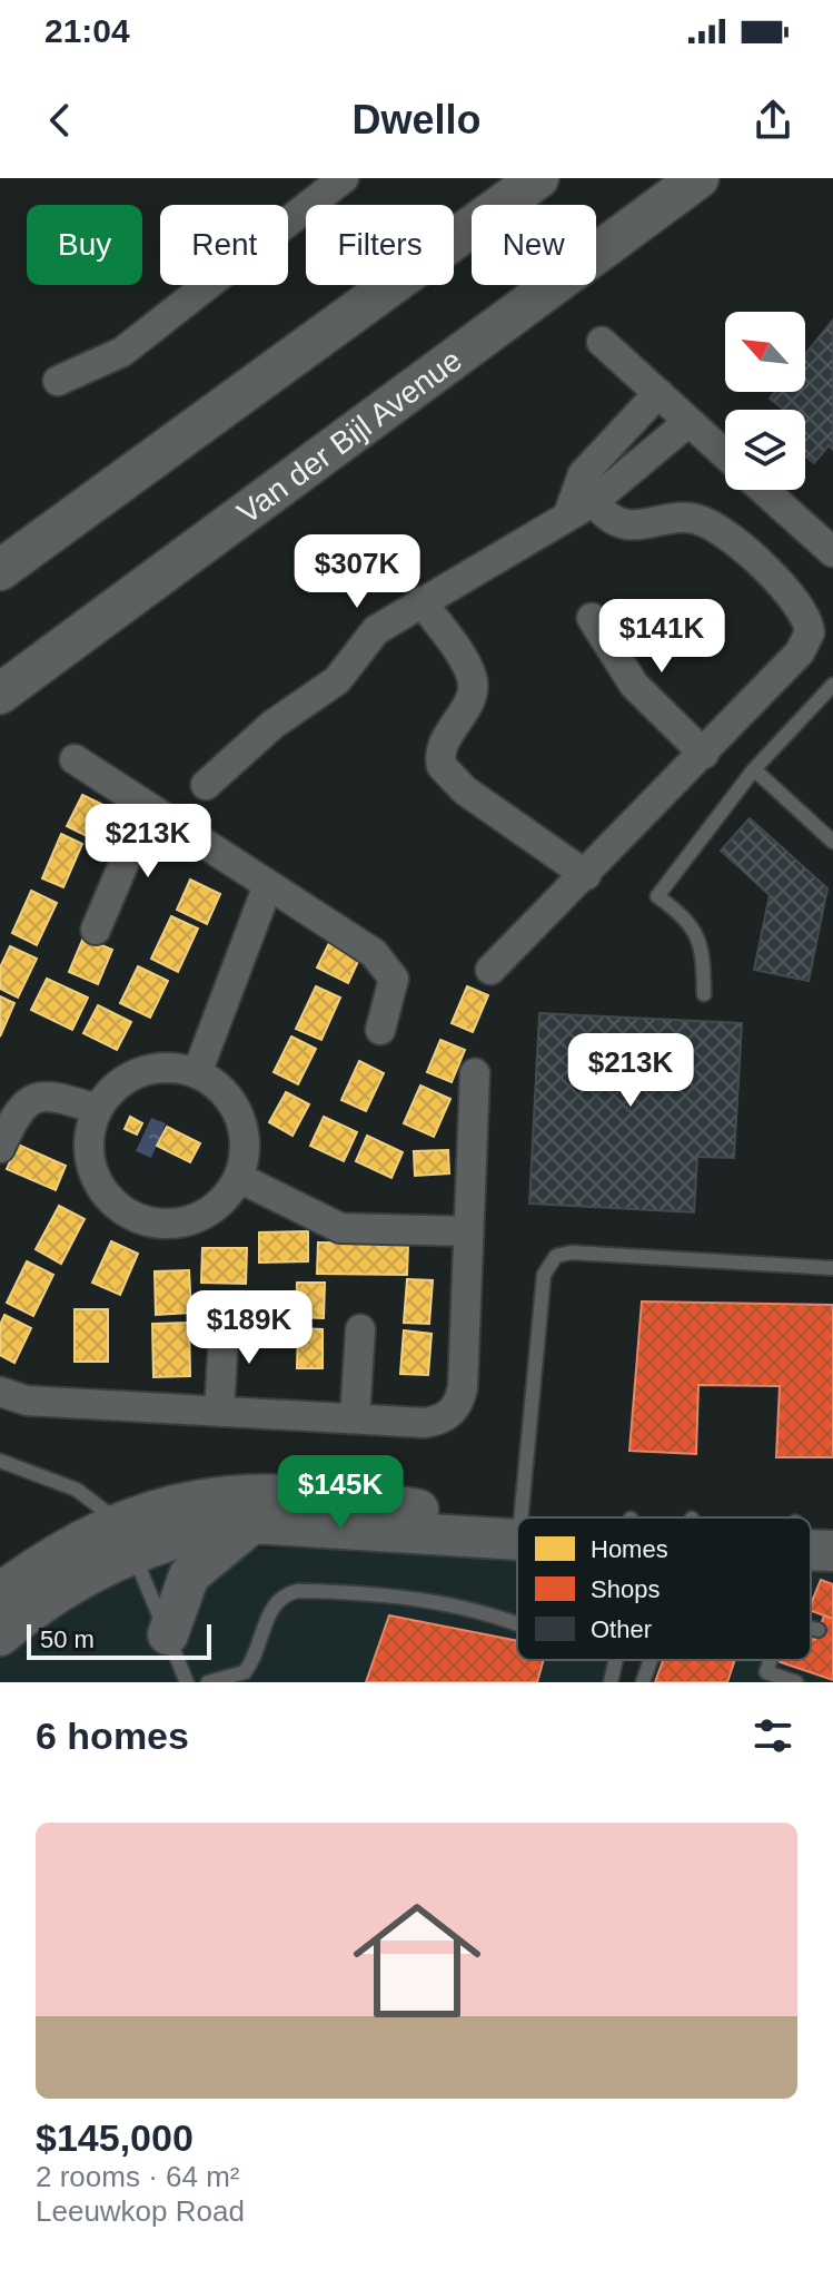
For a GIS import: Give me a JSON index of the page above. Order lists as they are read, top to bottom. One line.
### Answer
{"streets":{"street":["Van der Bijl Avenue"]},"legend":["Homes","Shops","Other"],"scale_bar":"50 m","north":"top left","page":{"status":"21:04","header":"Dwello","chip":["Buy","Rent","Filters","New"],"price":["$307K","$141K","$213K","$213K","$189K","$145K"],"scale":"50 m","heading":"6 homes","list":[{"name":"$145,000","note":"2 rooms · 64 m² · Leeuwkop Road"}]}}
